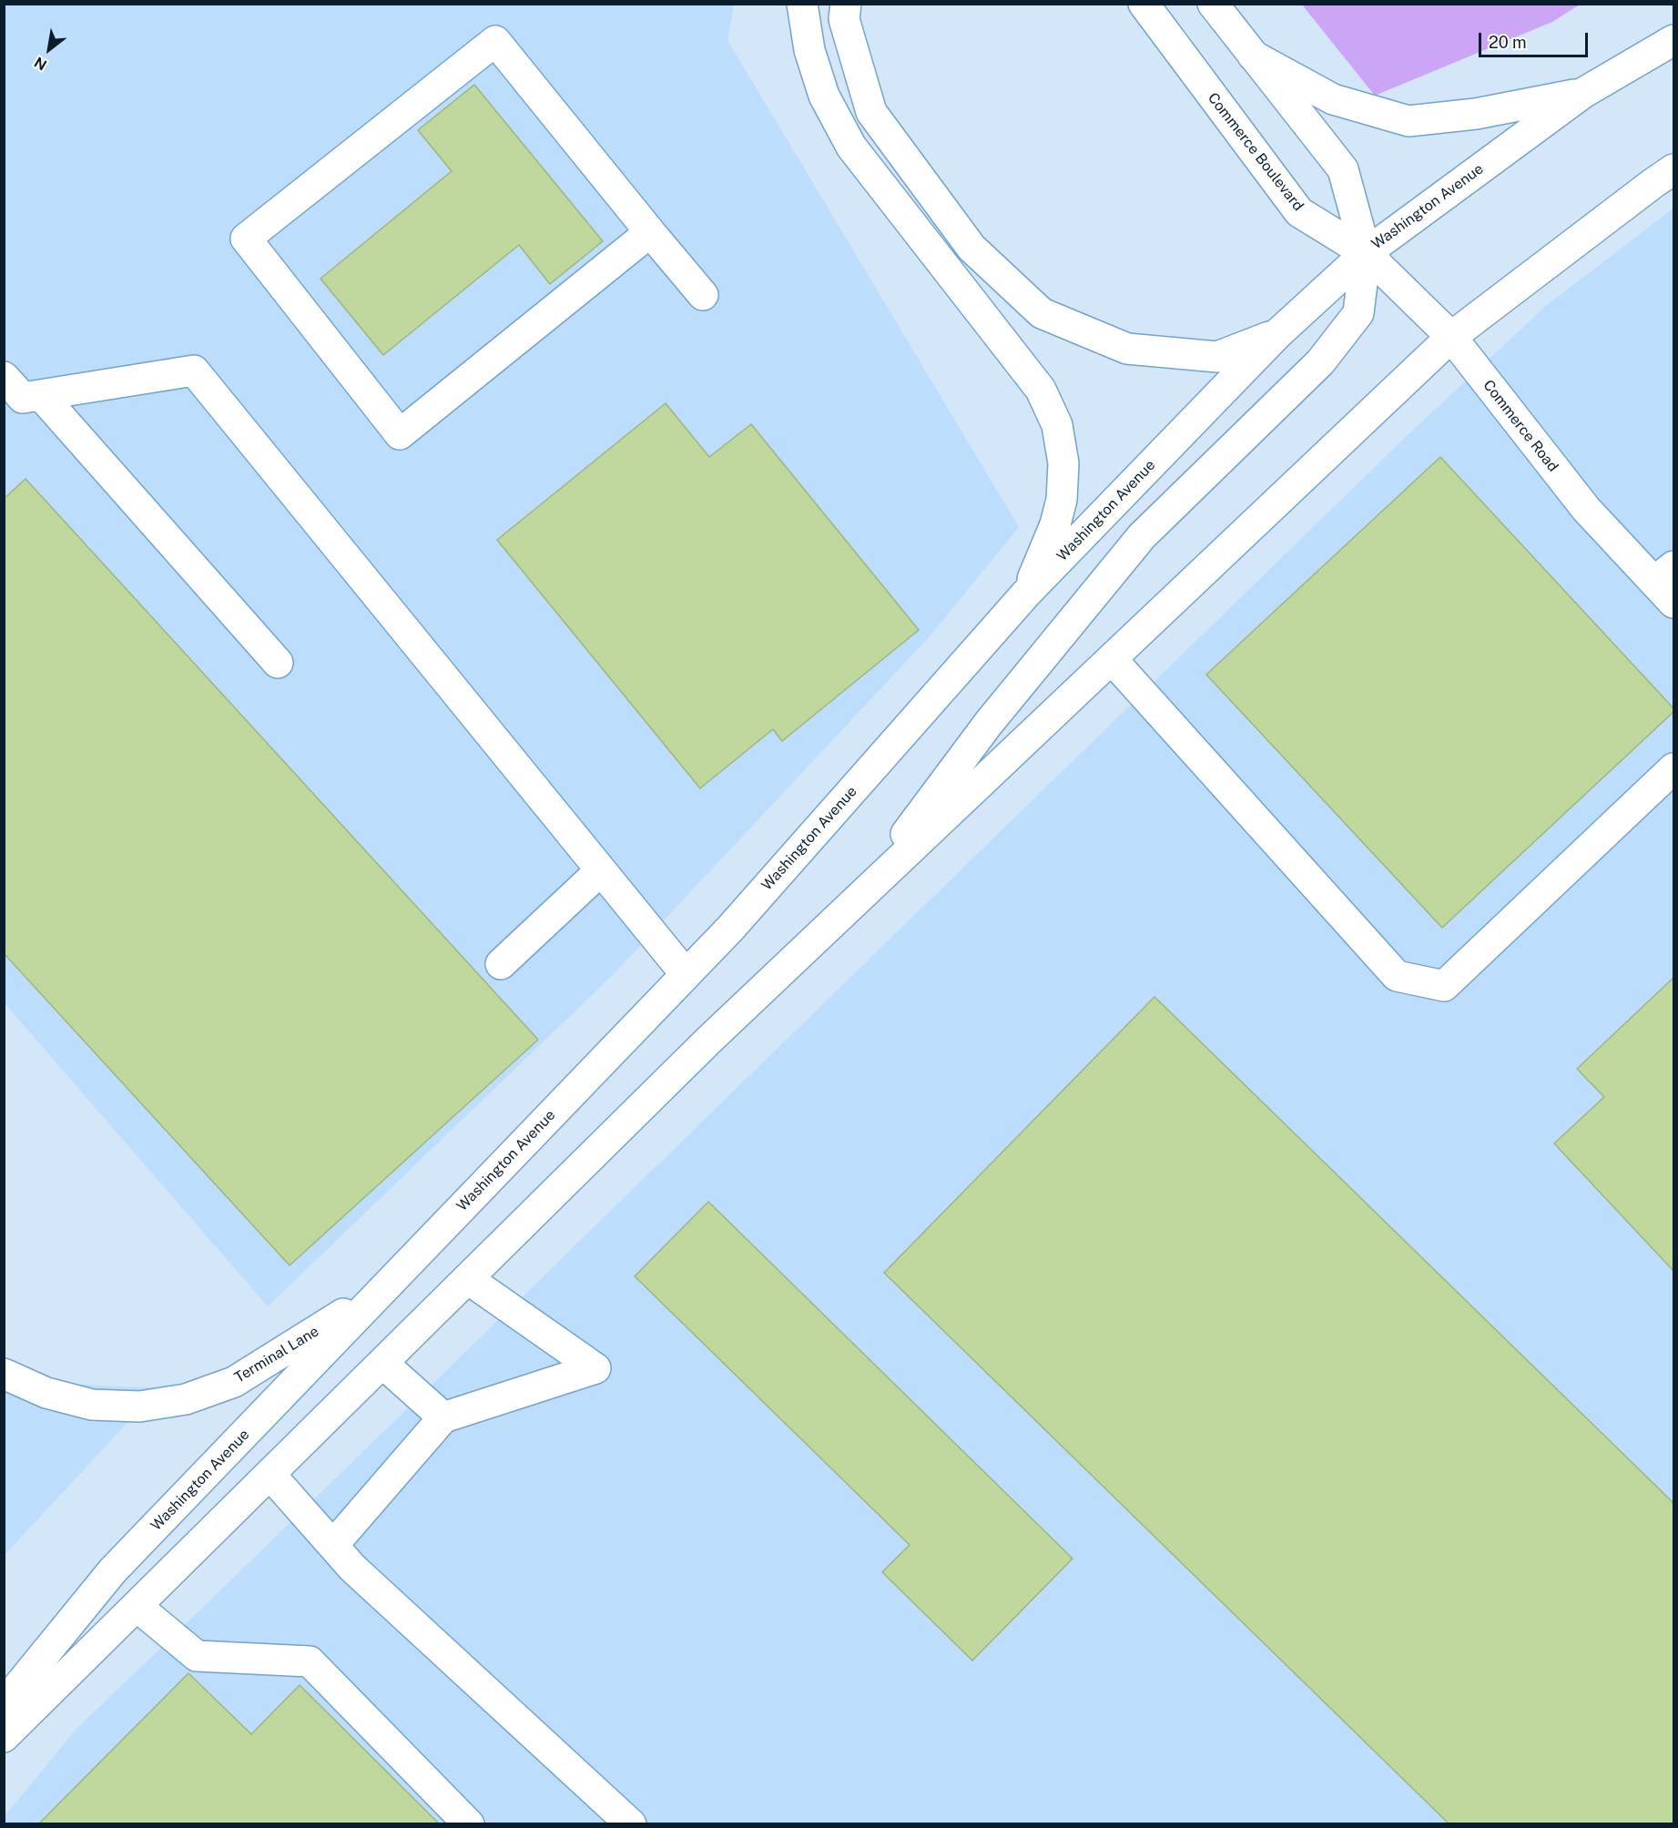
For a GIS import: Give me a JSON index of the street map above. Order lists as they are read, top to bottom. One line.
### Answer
{"streets":{"main road":["Commerce Boulevard","Washington Avenue","Commerce Road","Terminal Lane"]},"crossings":[["Commerce Boulevard","Washington Avenue"],["Commerce Boulevard","Commerce Road"],["Washington Avenue","Commerce Road"],["Washington Avenue","Terminal Lane"]],"scale_bar":"20 m","north":"bottom left"}
